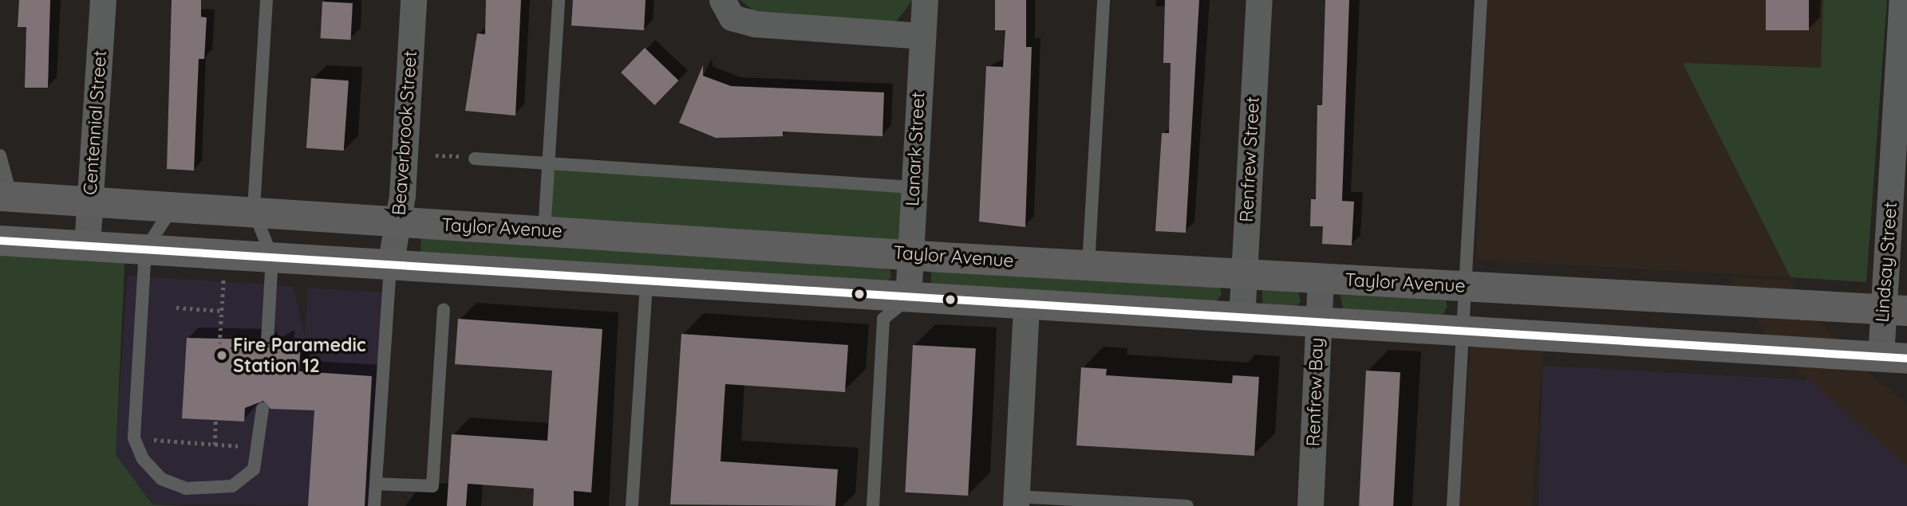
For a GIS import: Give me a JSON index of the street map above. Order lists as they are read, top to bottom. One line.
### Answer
{"streets":{"main road":["Taylor Avenue"],"street":["Centennial Street","Beaverbrook Street","Lanark Street","Renfrew Street","Lindsay Street","Renfrew Bay"]},"crossings":[["Centennial Street","Taylor Avenue"],["Beaverbrook Street","Taylor Avenue"],["Lanark Street","Taylor Avenue"],["Renfrew Street","Taylor Avenue"],["Taylor Avenue","Lindsay Street"],["Taylor Avenue","Renfrew Bay"]],"places":["Fire Paramedic Station 12"]}
